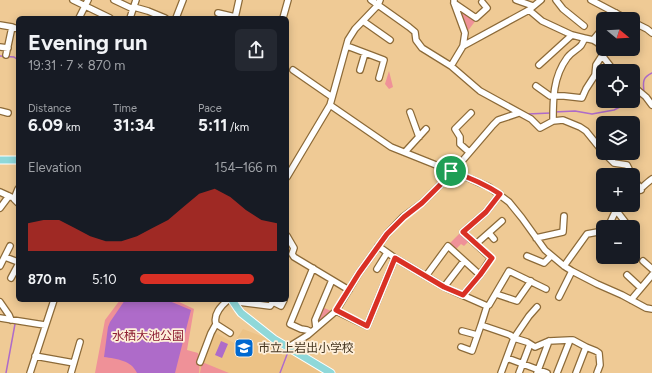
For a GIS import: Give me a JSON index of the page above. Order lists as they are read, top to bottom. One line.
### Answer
{"parks":["水栖大池公園"],"places":{"school or university":["市立上岩出小学校"]},"north":"right","page":{"map_buttons":["+","−"],"heading":["Evening run","19:31 · 7 × 870 m"],"stats":[["Distance","6.09 km"],["Time","31:34"],["Pace","5:11 /km"]],"chart":["Elevation","154–166 m"],"list":[{"name":"870 m","note":"5:10"}]}}
